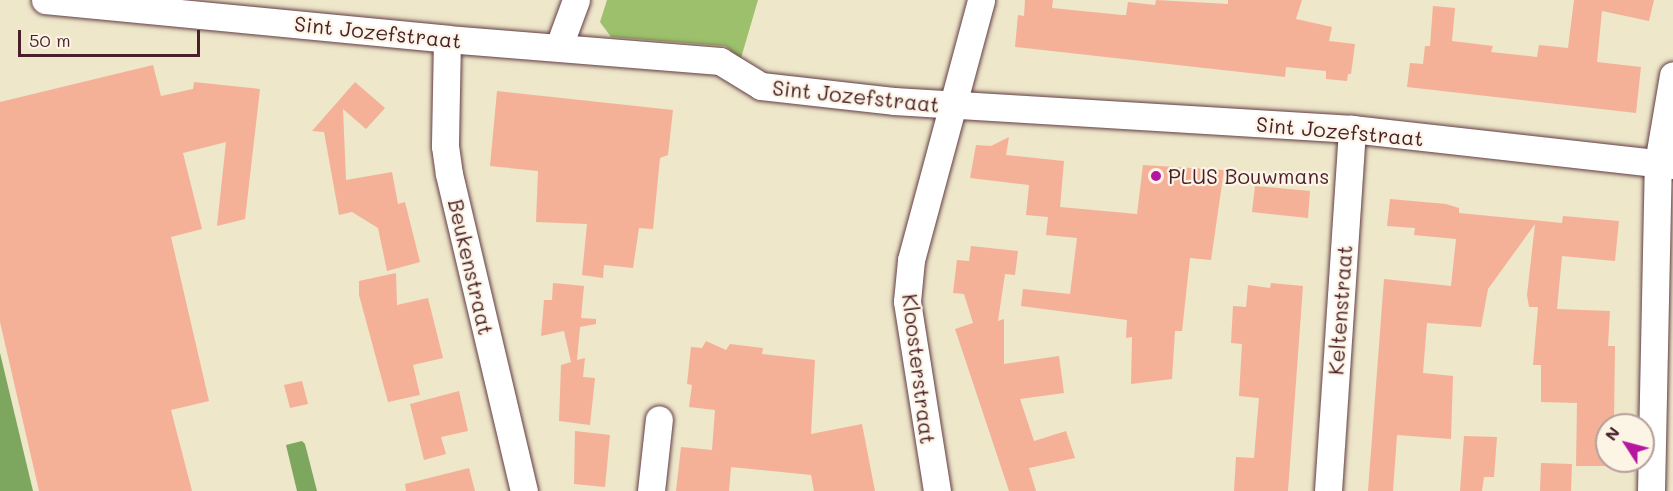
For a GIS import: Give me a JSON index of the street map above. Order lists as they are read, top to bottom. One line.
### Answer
{"streets":{"street":["Sint Jozefstraat","Beukenstraat","Keltenstraat","Kloosterstraat"]},"crossings":[["Sint Jozefstraat","Beukenstraat"],["Sint Jozefstraat","Keltenstraat"],["Sint Jozefstraat","Kloosterstraat"]],"places":["PLUS Bouwmans"],"scale_bar":"50 m","north":"top left"}
